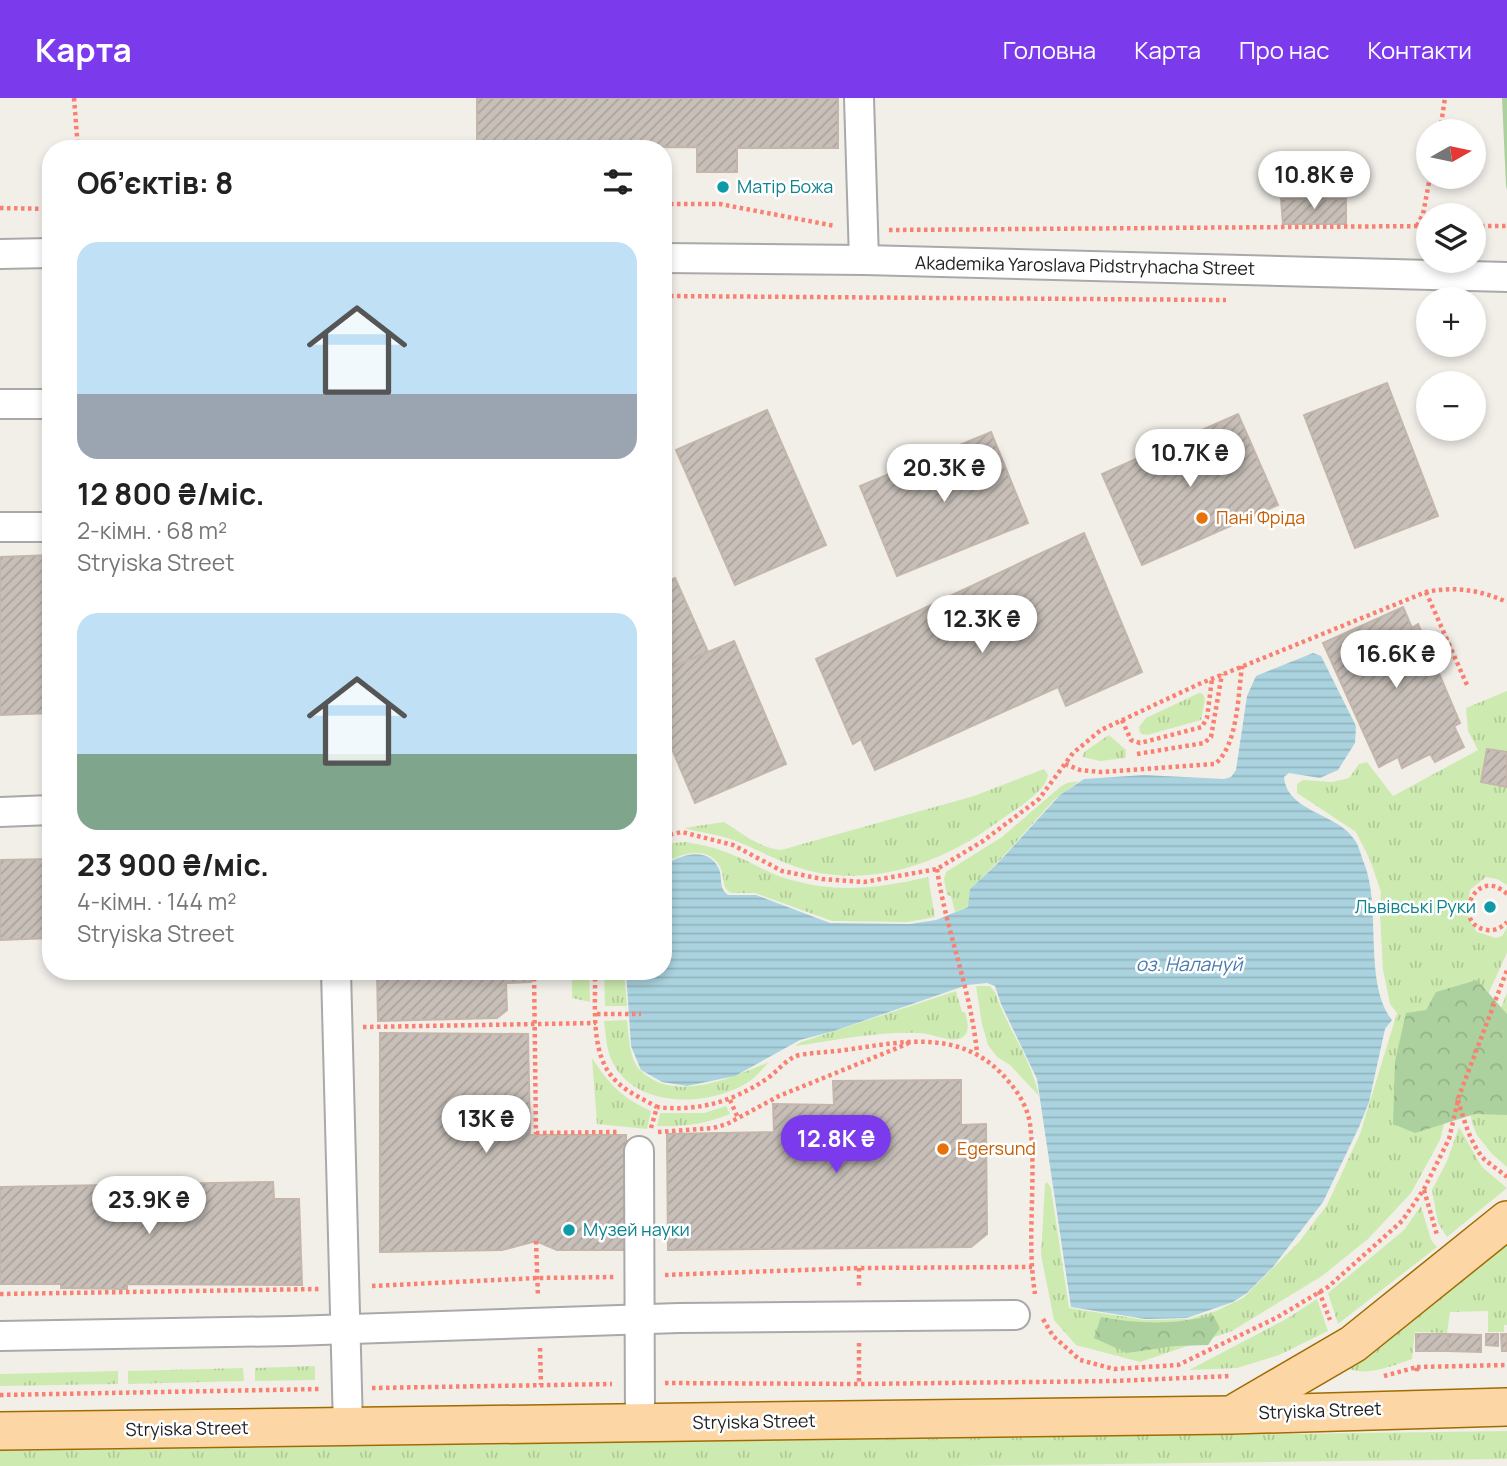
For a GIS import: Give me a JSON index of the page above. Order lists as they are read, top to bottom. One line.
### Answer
{"streets":{"main road":["Stryiska Street"],"street":["Akademika Yaroslava Pidstryhacha Street"]},"water":["оз. Налануй"],"places":["Матір Божа","Пані Фріда","Львівські Руки","Egersund","Музей науки"],"north":"right","page":{"header":"Карта","nav":["Головна","Карта","Про нас","Контакти"],"map_buttons":["+","−"],"heading":"Об’єктів: 8","price":["10.8K ₴","10.7K ₴","20.3K ₴","12.3K ₴","16.6K ₴","13K ₴","12.8K ₴","23.9K ₴"],"list":[{"name":"12 800 ₴/міс.","note":"2-кімн. · 68 m² · Stryiska Street"},{"name":"23 900 ₴/міс.","note":"4-кімн. · 144 m² · Stryiska Street"}]}}
